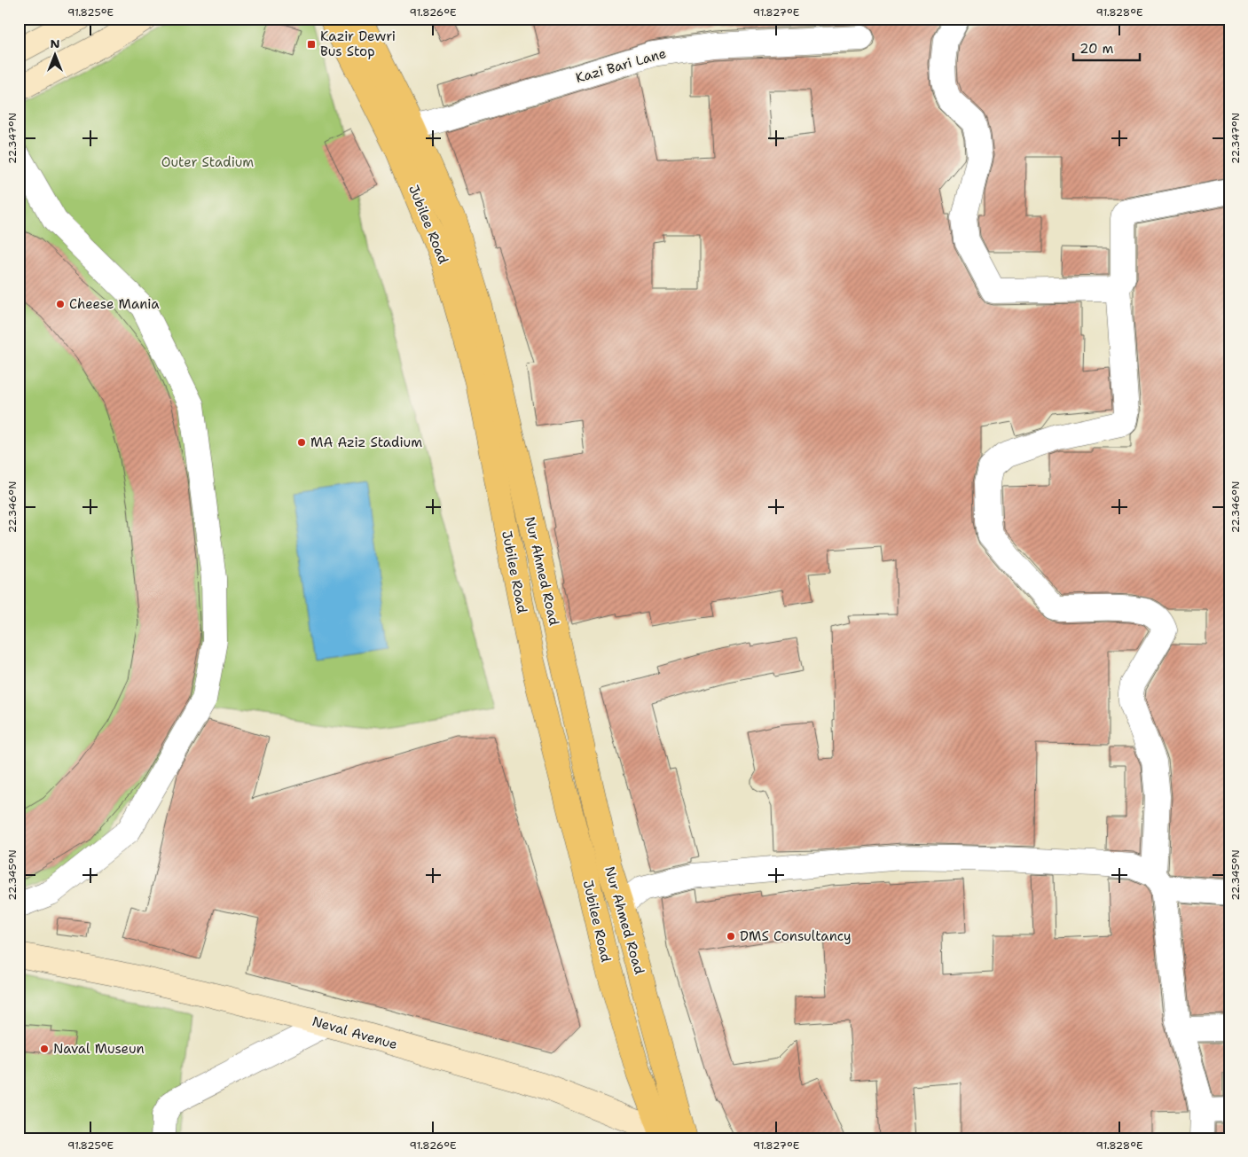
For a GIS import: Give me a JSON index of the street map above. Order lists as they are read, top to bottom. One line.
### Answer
{"streets":{"main road":["Jubilee Road","Nur Ahmed Road","Neval Avenue"],"street":["Kazi Bari Lane"]},"crossings":[["Kazi Bari Lane","Nur Ahmed Road"],["Jubilee Road","Nur Ahmed Road"],["Jubilee Road","Neval Avenue"],["Nur Ahmed Road","Neval Avenue"]],"parks":["Outer Stadium"],"places":{"transit":["Kazir Dewri Bus Stop"],"other":["Cheese Mania","MA Aziz Stadium","DMS Consultancy","Naval Museun"]},"scale_bar":"20 m","north":"top","coordinates":["91.825°E","91.826°E","91.827°E","91.828°E","22.347°N","22.346°N","22.345°N"]}
